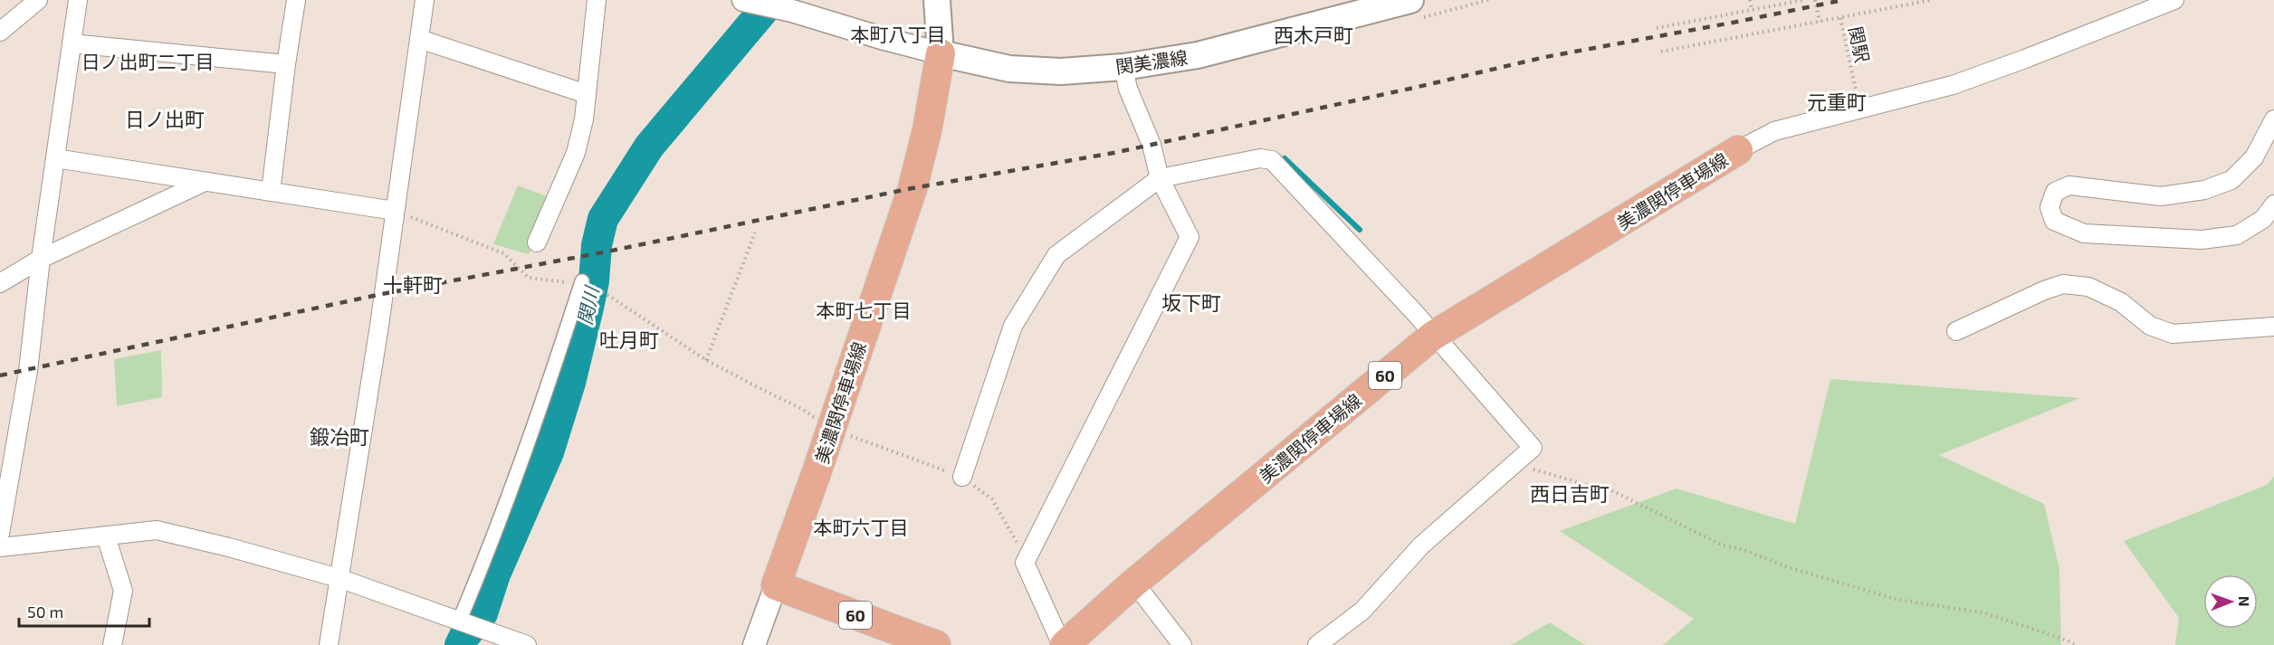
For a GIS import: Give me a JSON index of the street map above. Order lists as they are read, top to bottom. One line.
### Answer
{"streets":{"main road":["関美濃線","美濃関停車場線","60"],"path":["関駅"]},"crossings":[["関美濃線","美濃関停車場線"],["美濃関停車場線","60"]],"districts":["本町八丁目","西木戸町","日ノ出町二丁目","元重町","日ノ出町","十軒町","坂下町","本町七丁目","吐月町","鍛冶町","西日吉町","本町六丁目"],"water":["関川"],"scale_bar":"50 m","north":"right"}
